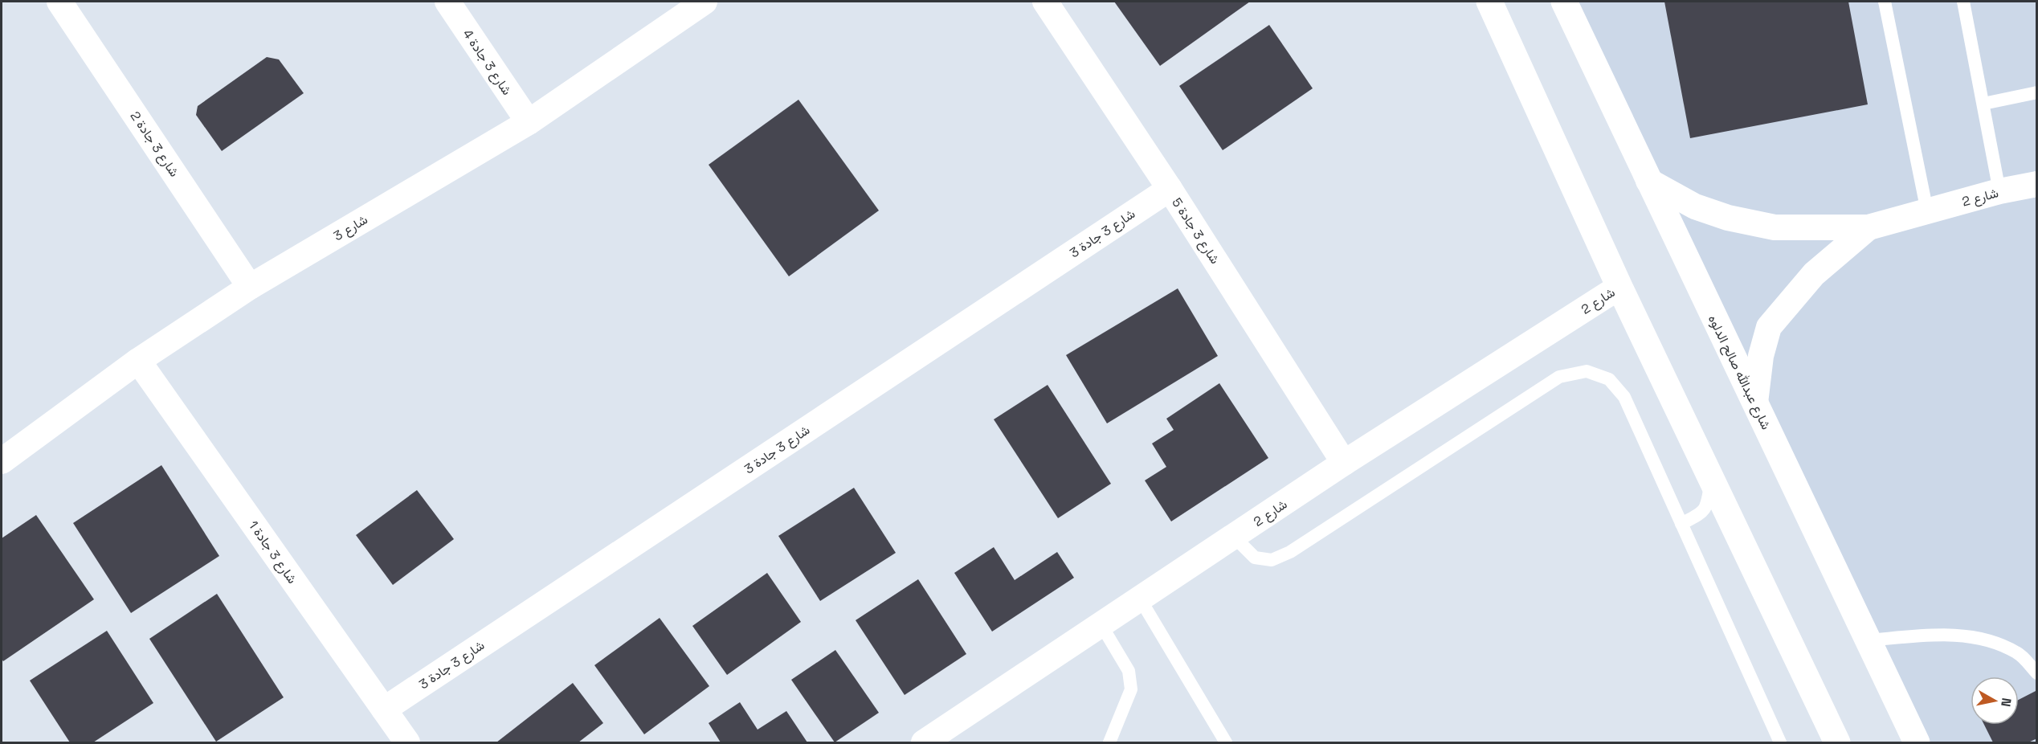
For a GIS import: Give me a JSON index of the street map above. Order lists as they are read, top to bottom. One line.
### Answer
{"streets":{"street":["شارع 3 جادة 4","شارع 3 جادة 2","شارع 2","شارع 3","شارع 3 جادة 5","شارع 3 جادة 3","شارع عبدالله صالح الدلوه","شارع 3 جادة 1"]},"crossings":[["شارع 3 جادة 4","شارع 3"],["شارع 3 جادة 2","شارع 3"],["شارع 2","شارع 3 جادة 5"],["شارع 2","شارع عبدالله صالح الدلوه"],["شارع 3","شارع 3 جادة 1"],["شارع 3 جادة 5","شارع 3 جادة 3"],["شارع 3 جادة 3","شارع 3 جادة 1"]],"north":"right"}
